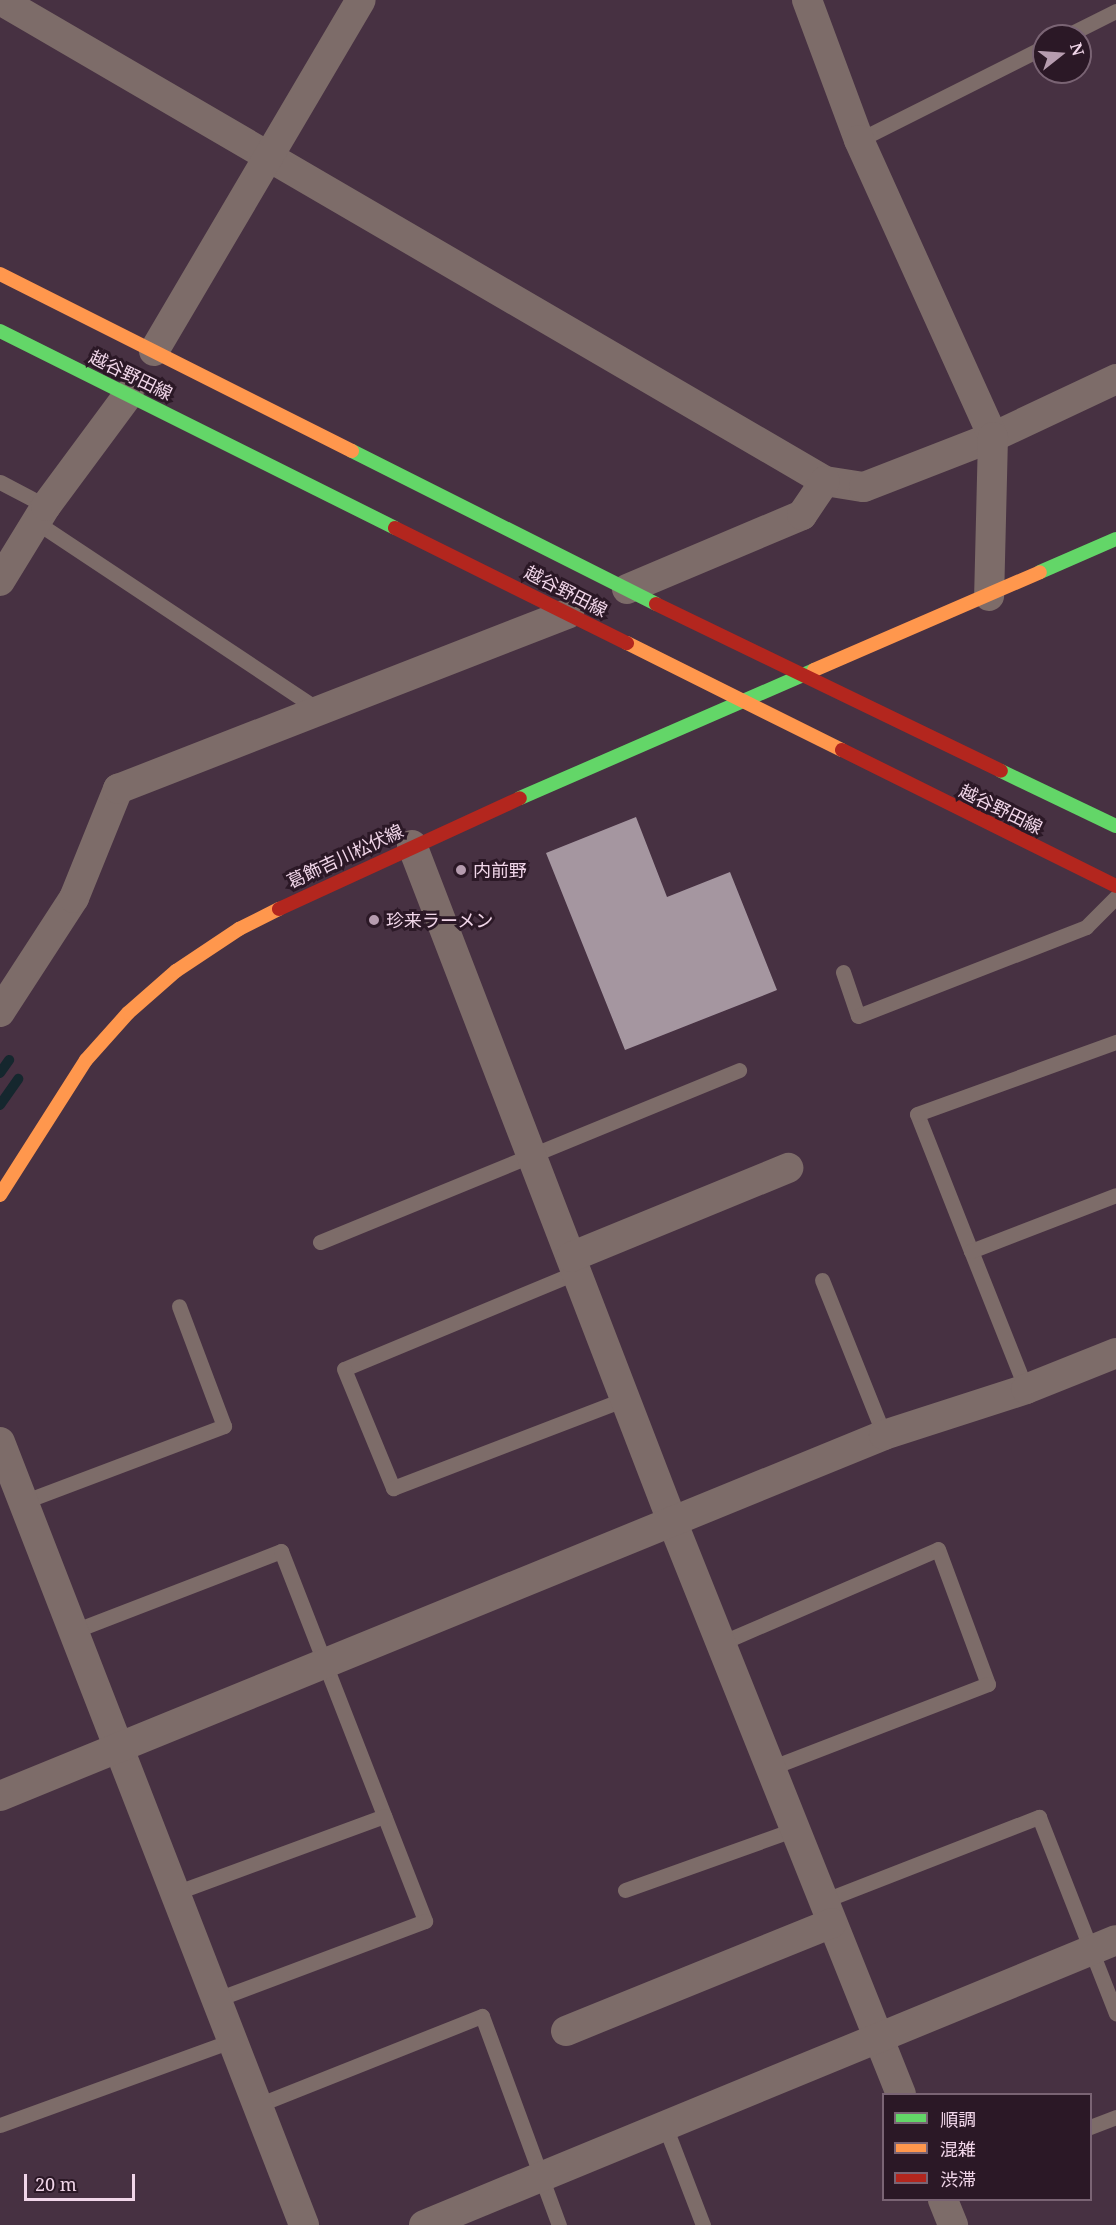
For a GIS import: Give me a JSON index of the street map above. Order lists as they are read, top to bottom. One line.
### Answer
{"streets":{"main road":["越谷野田線","葛飾吉川松伏線"]},"crossings":[["越谷野田線","葛飾吉川松伏線"]],"places":["内前野","珍来ラーメン"],"legend":["順調","混雑","渋滞"],"scale_bar":"20 m","north":"right"}
